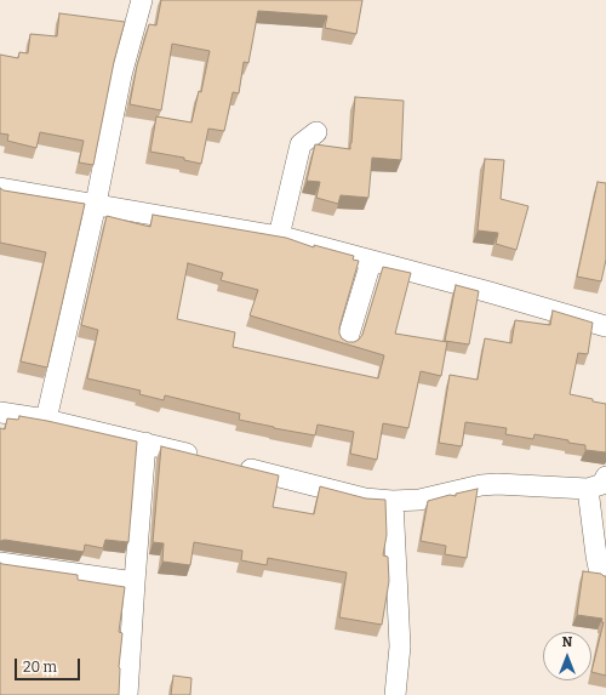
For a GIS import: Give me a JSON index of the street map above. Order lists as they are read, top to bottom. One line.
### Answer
{"scale_bar":"20 m","north":"top"}
